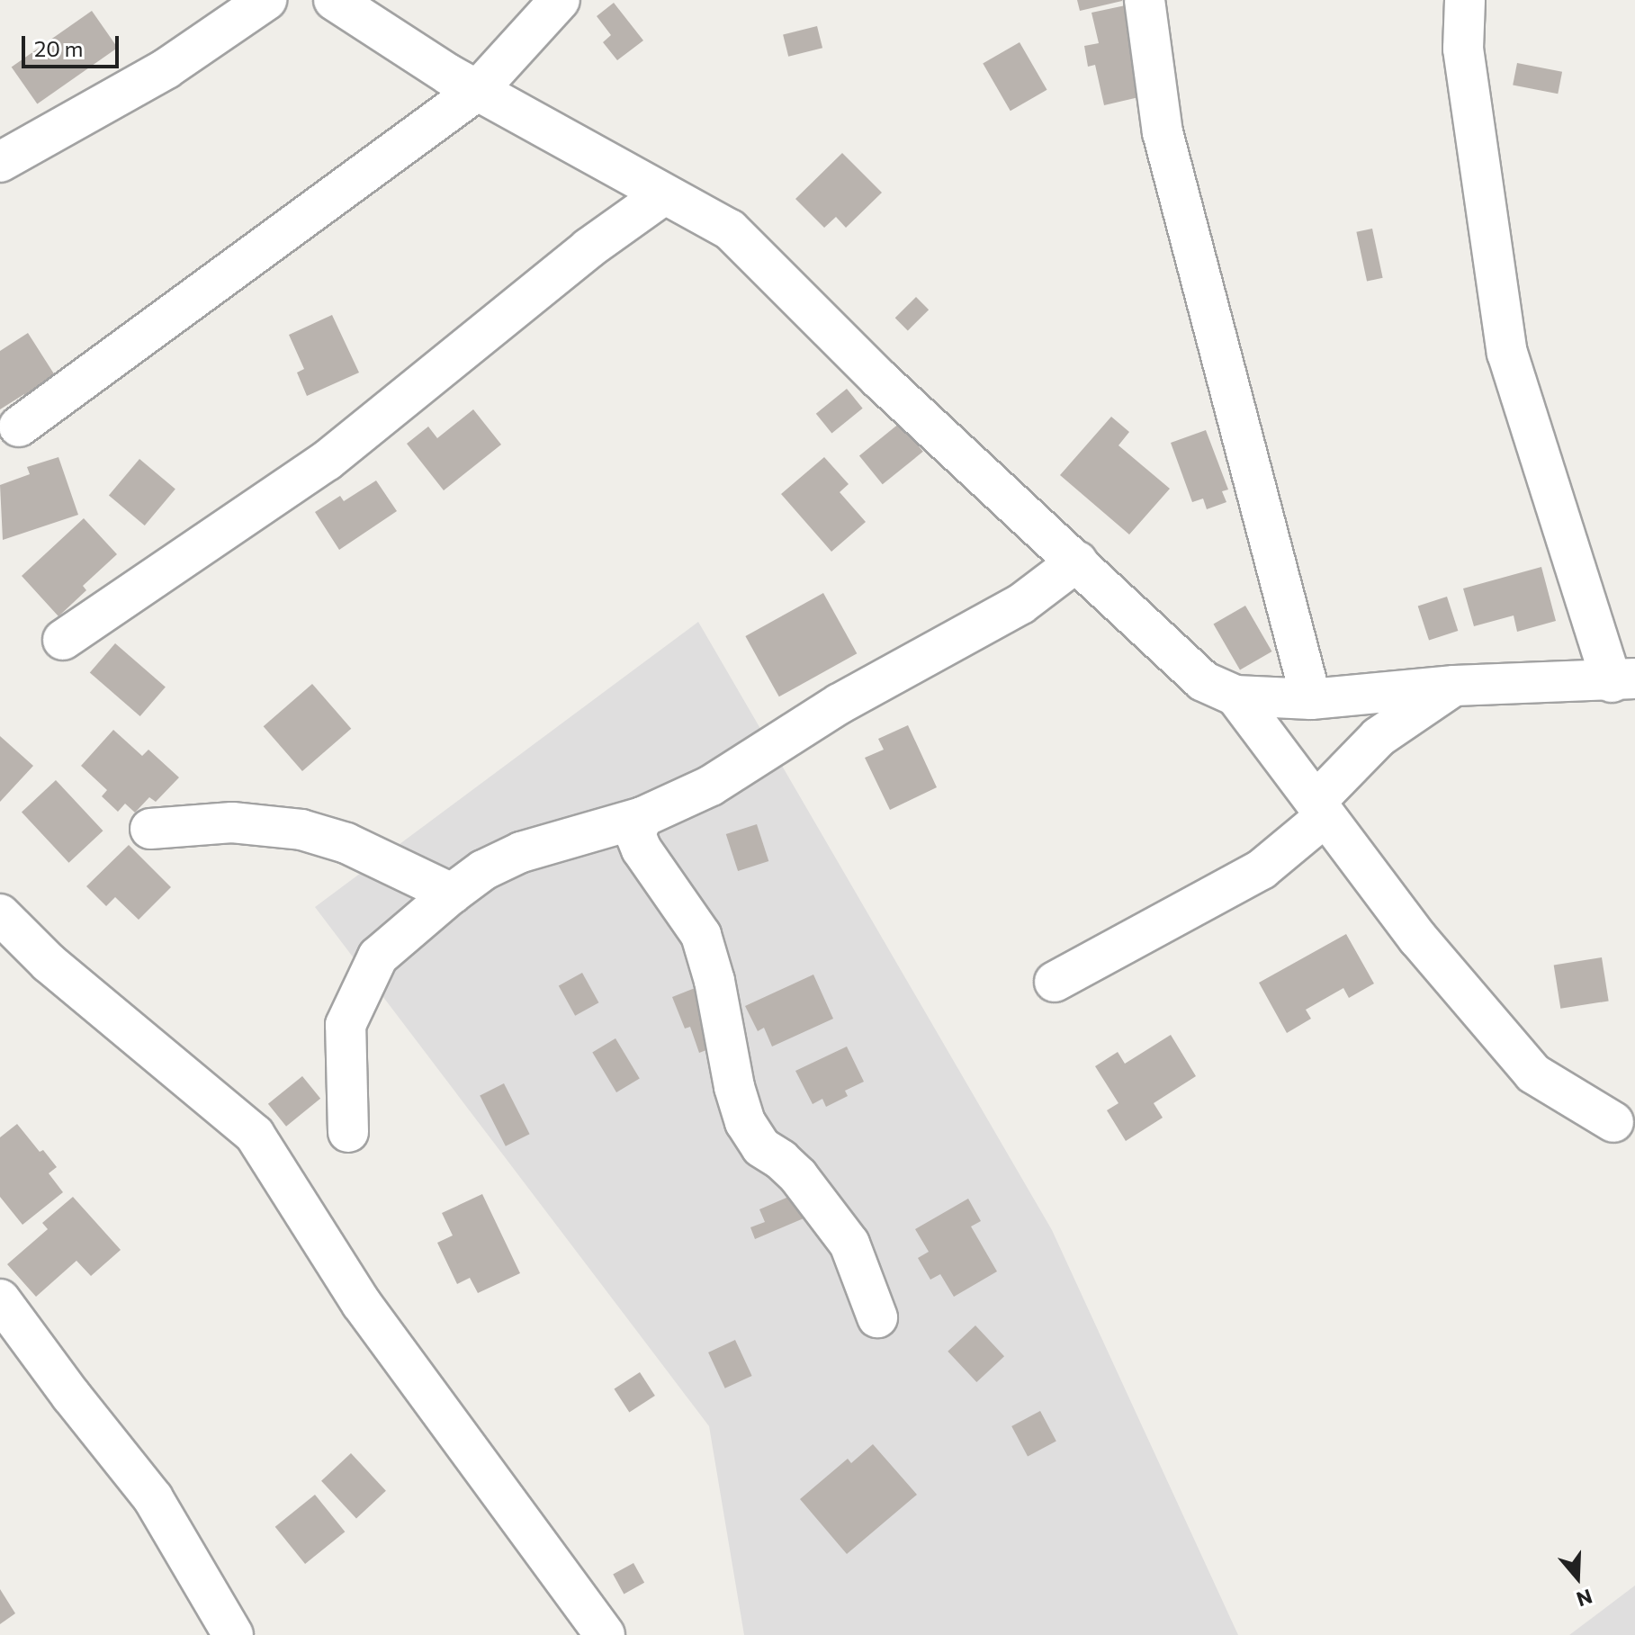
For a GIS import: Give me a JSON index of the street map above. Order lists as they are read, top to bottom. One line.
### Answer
{"scale_bar":"20 m","north":"bottom"}
